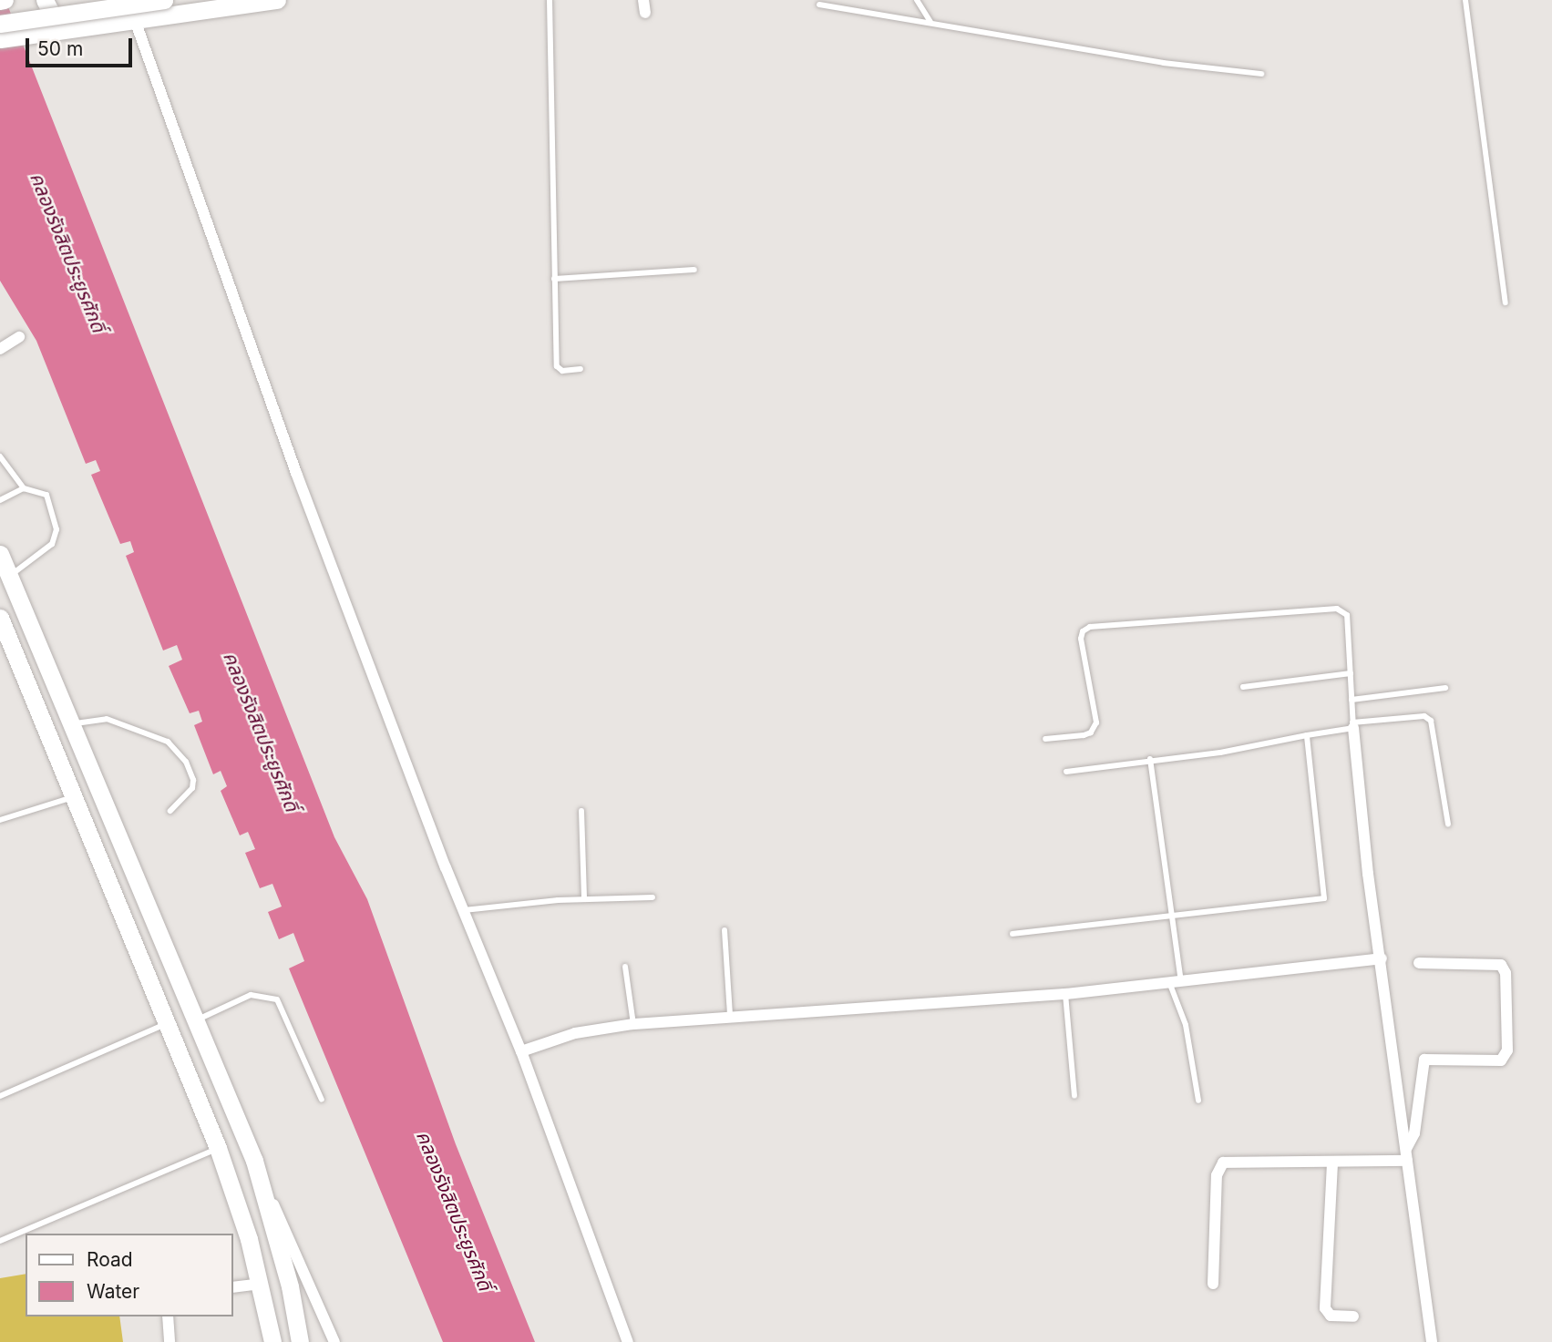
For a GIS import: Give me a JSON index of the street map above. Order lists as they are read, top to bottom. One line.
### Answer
{"water":["คลองรังสิตประยูรศักดิ์"],"legend":["Road","Water"],"scale_bar":"50 m"}
